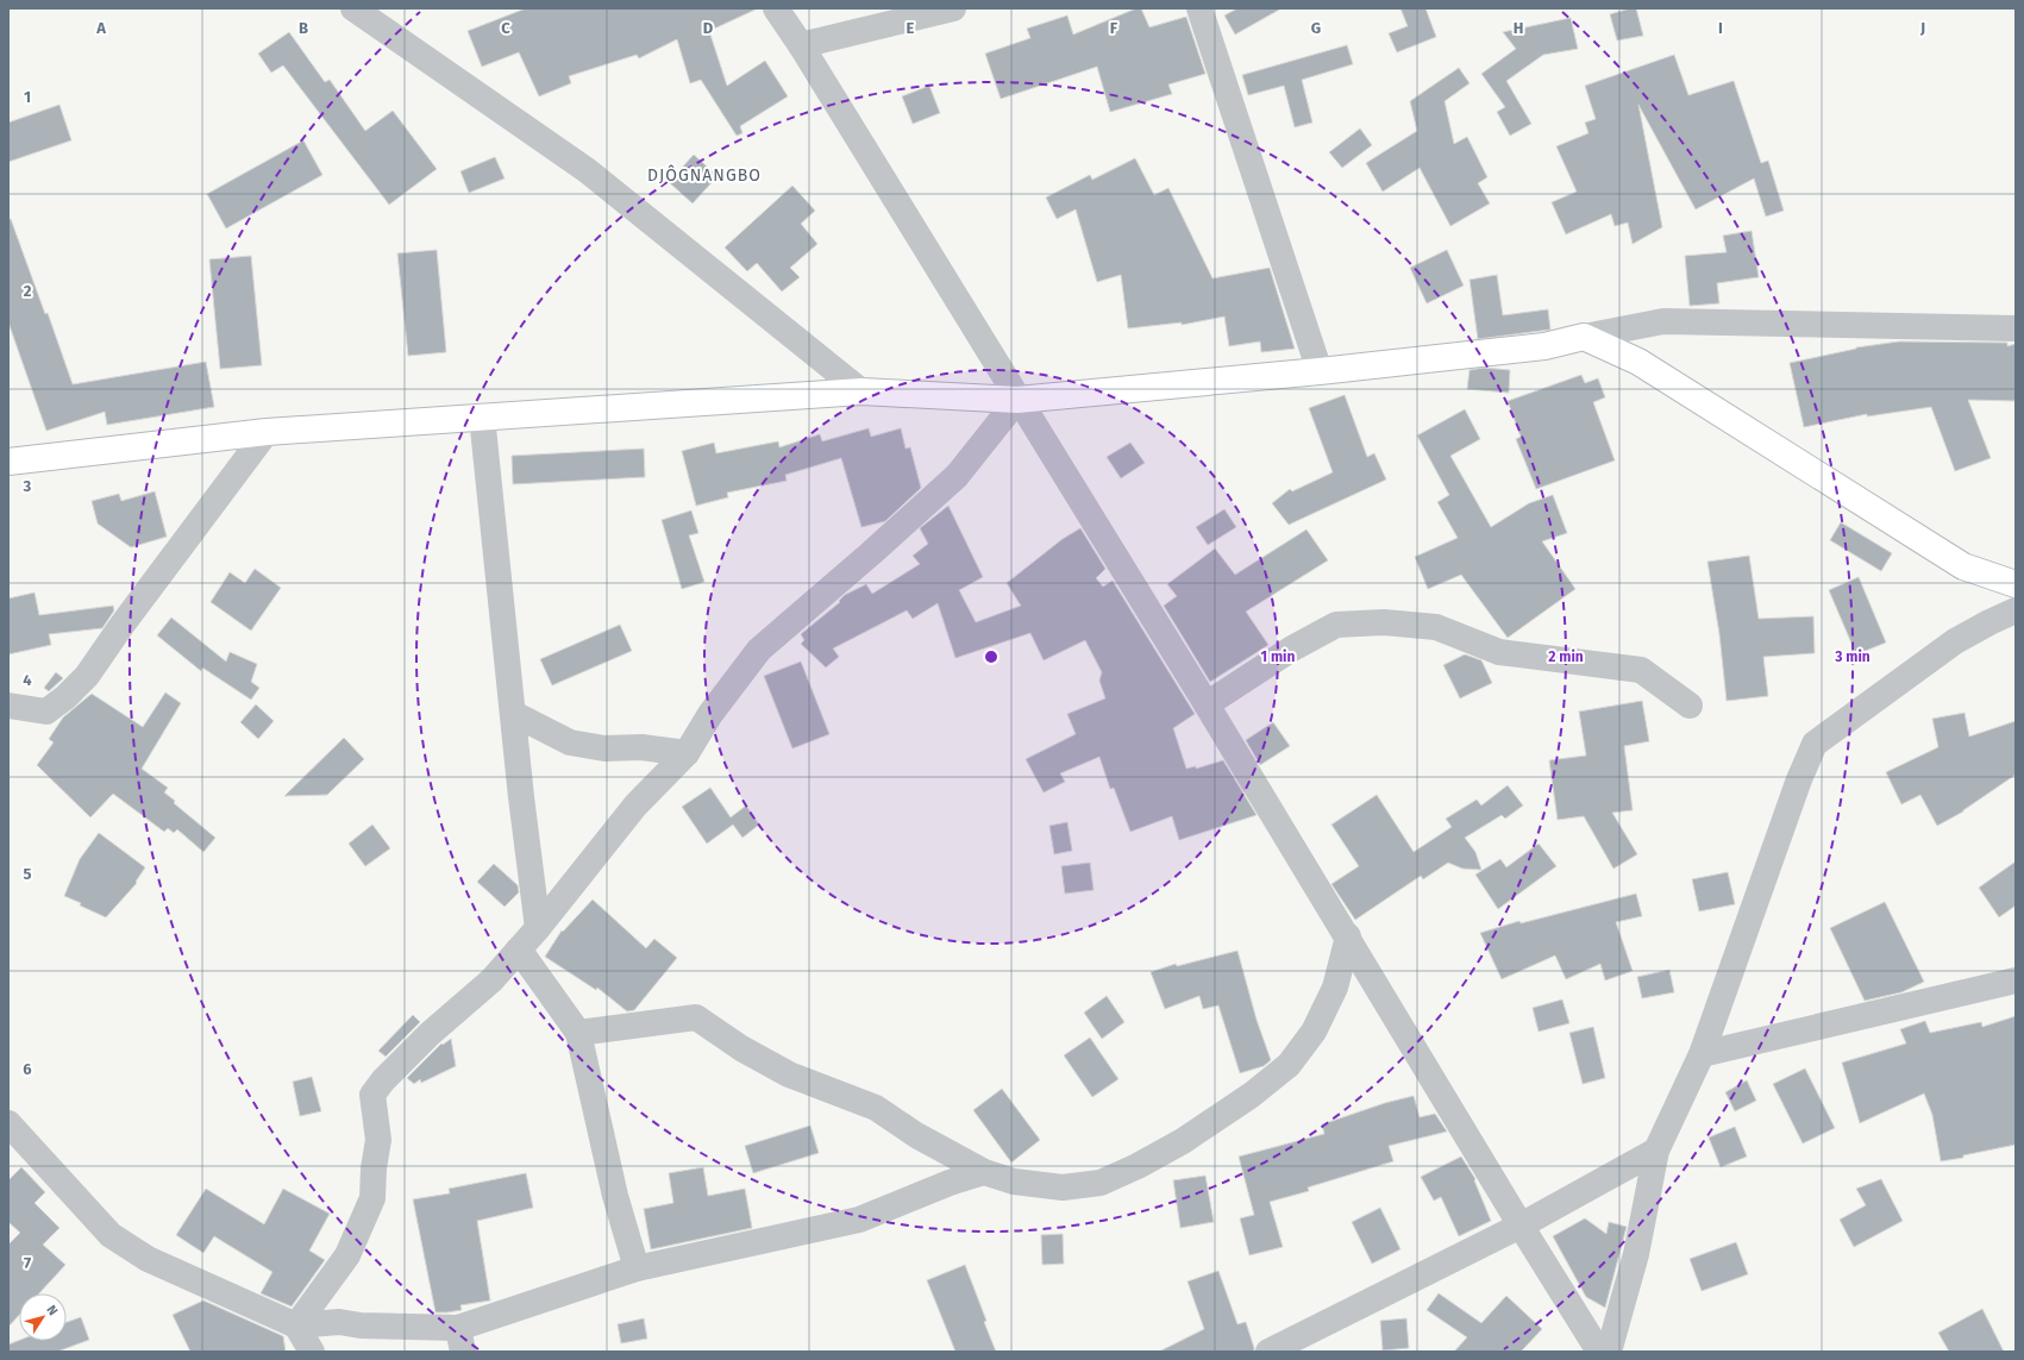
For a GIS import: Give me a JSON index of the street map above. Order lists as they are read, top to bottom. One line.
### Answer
{"districts":["DJÔGNANGBO"],"north":"top right","grid":{"columns":["A","B","C","D","E","F","G","H","I","J"],"rows":["1","2","3","4","5","6","7"]},"rings":["1 min","2 min","3 min"]}
